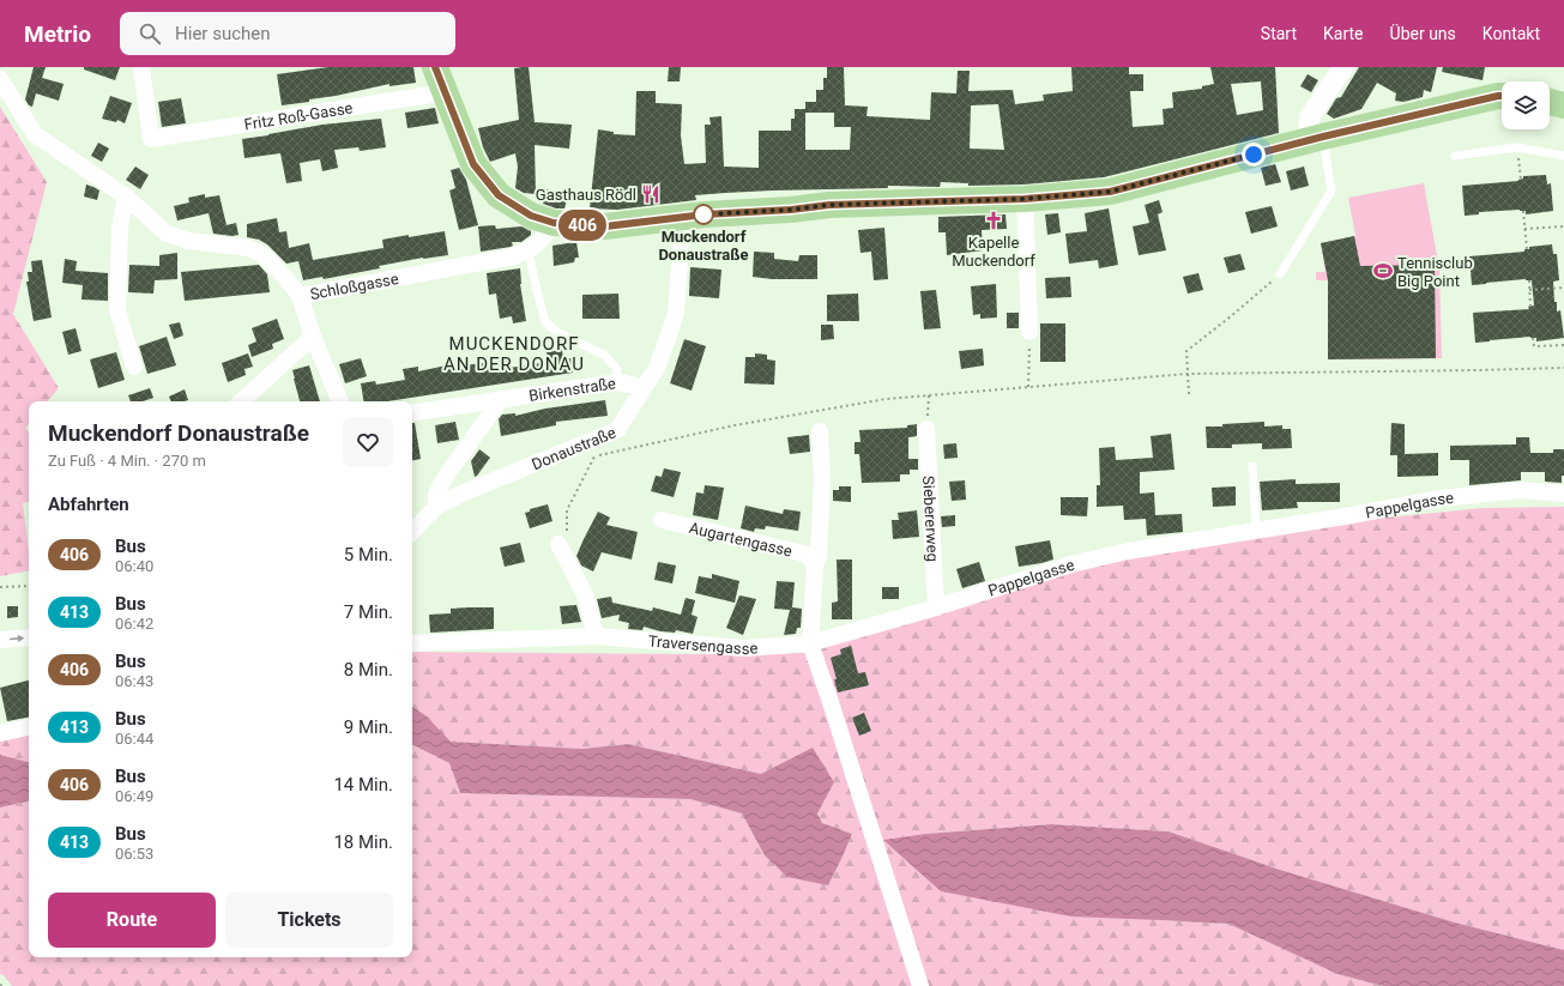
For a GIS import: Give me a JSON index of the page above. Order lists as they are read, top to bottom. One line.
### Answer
{"streets":{"street":["Fritz Roß-Gasse","Schloßgasse","Birkenstraße","Donaustraße","Pappelgasse","Siebererweg","Augartengasse","Traversengasse"]},"crossings":[["Birkenstraße","Donaustraße"],["Pappelgasse","Siebererweg"],["Pappelgasse","Traversengasse"]],"districts":["MUCKENDORF AN DER DONAU"],"places":{"restaurant":["Gasthaus Rödl"],"other":["Muckendorf Donaustraße"],"church":["Kapelle Muckendorf"],"sports":["Tennisclub Big Point"]},"lines":["bus line 406"],"page":{"header":"Metrio","search":"Hier suchen","nav":["Start","Karte","Über uns","Kontakt"],"on_map":"406","heading":[["Muckendorf Donaustraße","Zu Fuß · 4 Min. · 270 m"],"Abfahrten"],"list":[{"mark":"406","name":"Bus","note":"06:40","value":"5 Min."},{"mark":"413","name":"Bus","note":"06:42","value":"7 Min."},{"mark":"406","name":"Bus","note":"06:43","value":"8 Min."},{"mark":"413","name":"Bus","note":"06:44","value":"9 Min."},{"mark":"406","name":"Bus","note":"06:49","value":"14 Min."},{"mark":"413","name":"Bus","note":"06:53","value":"18 Min."}],"buttons":["Route","Tickets"]}}
